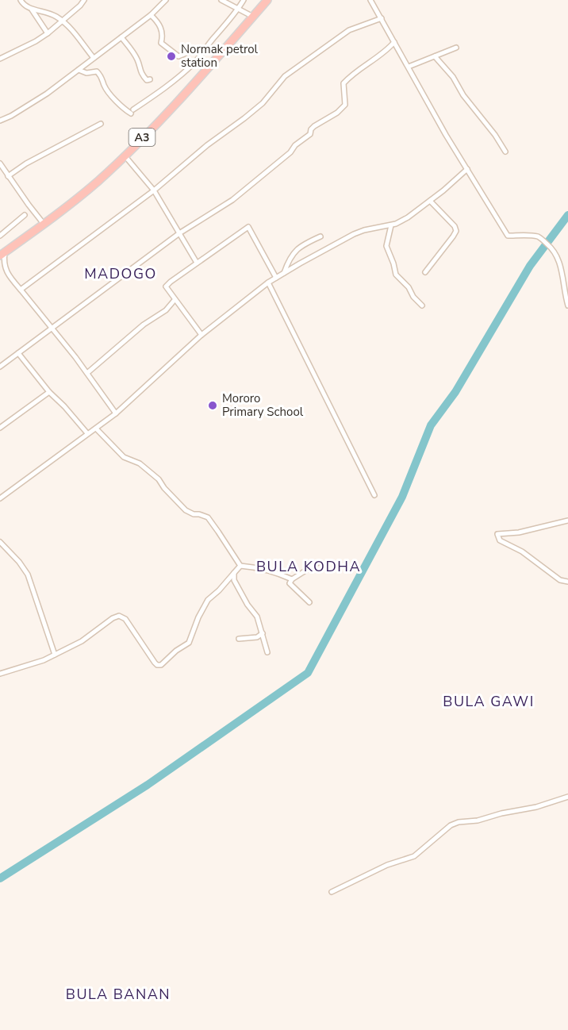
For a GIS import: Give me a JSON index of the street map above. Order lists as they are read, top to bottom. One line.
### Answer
{"streets":{"highway":["A3"]},"districts":["MADOGO","BULA KODHA","BULA GAWI","BULA BANAN"],"places":["Normak petrol station","Mororo Primary School"]}
